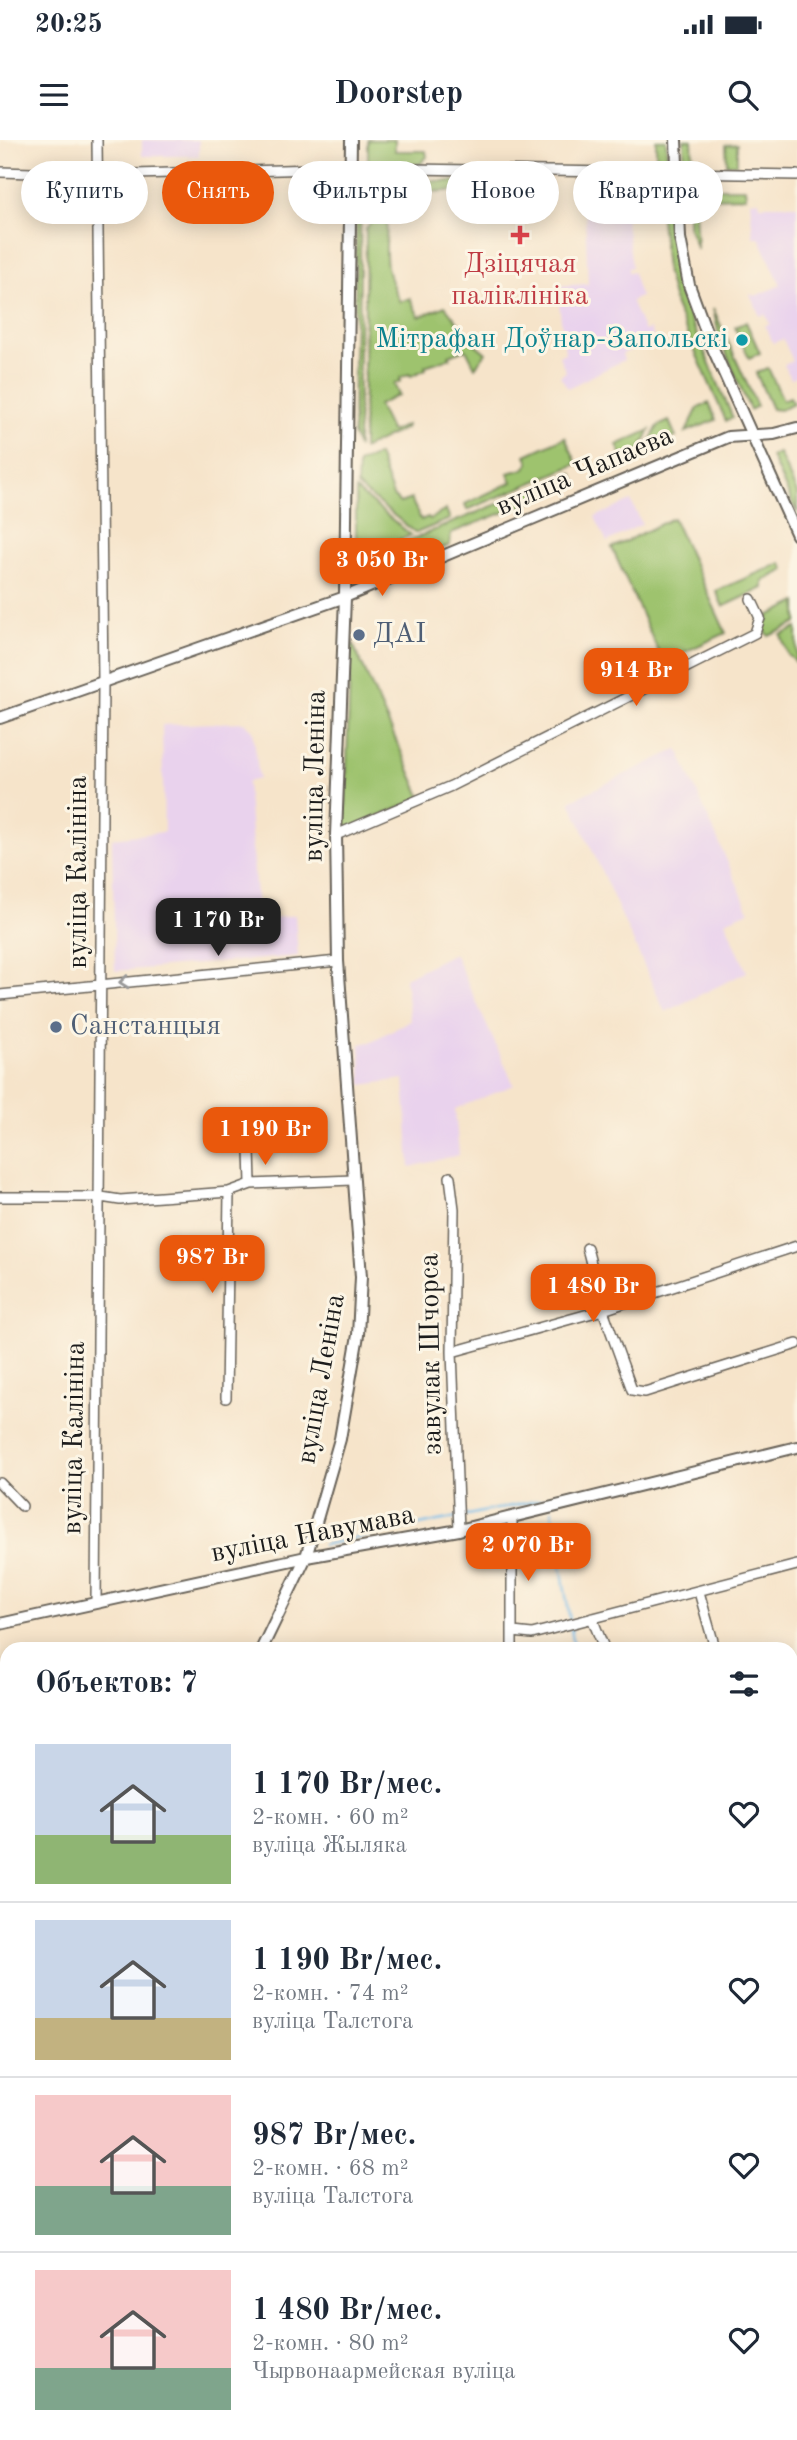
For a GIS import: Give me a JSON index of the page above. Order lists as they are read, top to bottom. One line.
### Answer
{"streets":{"street":["вуліца Чапаева","вуліца Леніна","вуліца Калініна","завулак Шчорса","вуліца Навумава"]},"crossings":[["вуліца Чапаева","вуліца Леніна"],["вуліца Чапаева","вуліца Калініна"],["вуліца Леніна","вуліца Навумава"],["вуліца Калініна","вуліца Навумава"],["завулак Шчорса","вуліца Навумава"]],"places":{"health":["Дзіцячая паліклініка"],"other":["Мітрафан Доўнар-Запольскі","ДАІ","Санстанцыя"]},"page":{"status":"20:25","header":"Doorstep","chip":["Купить","Снять","Фильтры","Новое","Квартира"],"price":["3 050 Br","914 Br","1 170 Br","1 190 Br","987 Br","1 480 Br","2 070 Br"],"heading":"Объектов: 7","list":[{"name":"1 170 Br/мес.","note":"2-комн. · 60 m² · вуліца Жыляка"},{"name":"1 190 Br/мес.","note":"2-комн. · 74 m² · вуліца Талстога"},{"name":"987 Br/мес.","note":"2-комн. · 68 m² · вуліца Талстога"},{"name":"1 480 Br/мес.","note":"2-комн. · 80 m² · Чырвонаармейская вуліца"}]}}
